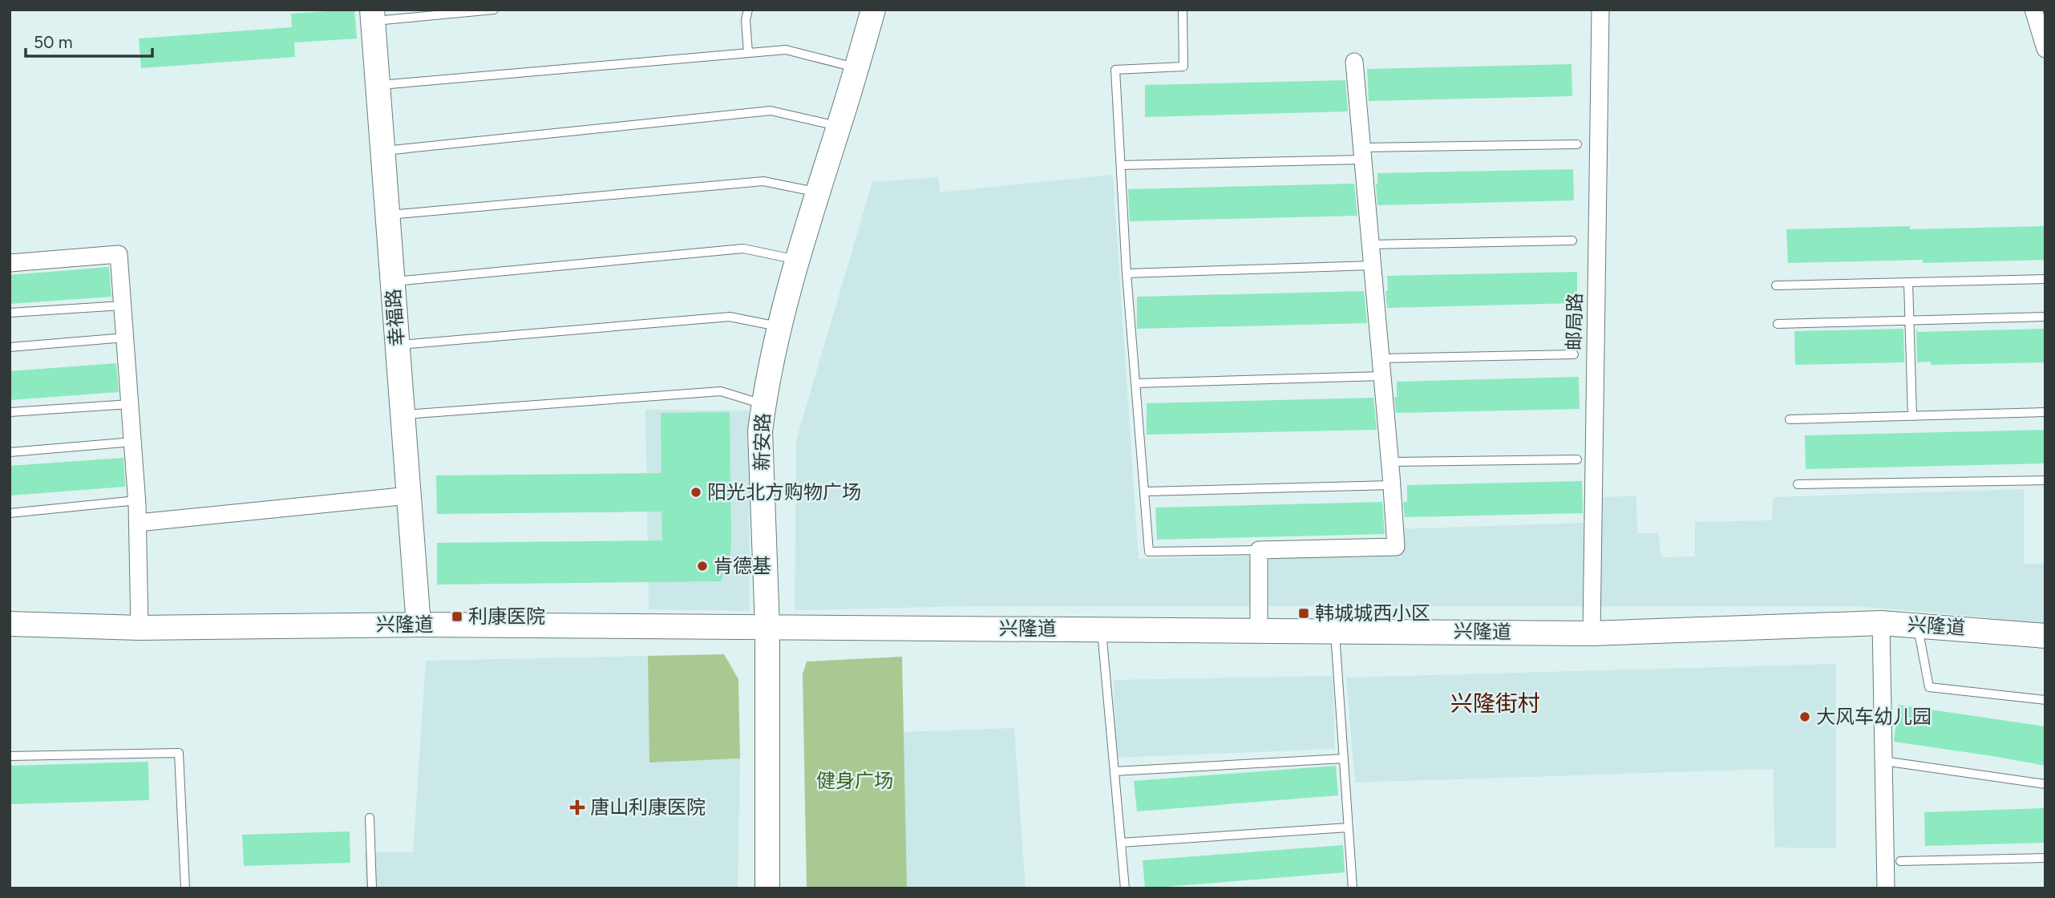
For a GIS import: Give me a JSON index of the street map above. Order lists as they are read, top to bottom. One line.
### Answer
{"streets":{"main road":["幸福路","新安路","兴隆道"],"street":["邮局路"]},"crossings":[["幸福路","兴隆道"],["邮局路","兴隆道"],["新安路","兴隆道"]],"districts":["兴隆街村"],"parks":["健身广场"],"places":{"other":["阳光北方购物广场","肯德基","大风车幼儿园"],"transit":["韩城城西小区","利康医院"],"health":["唐山利康医院"]},"scale_bar":"50 m"}
